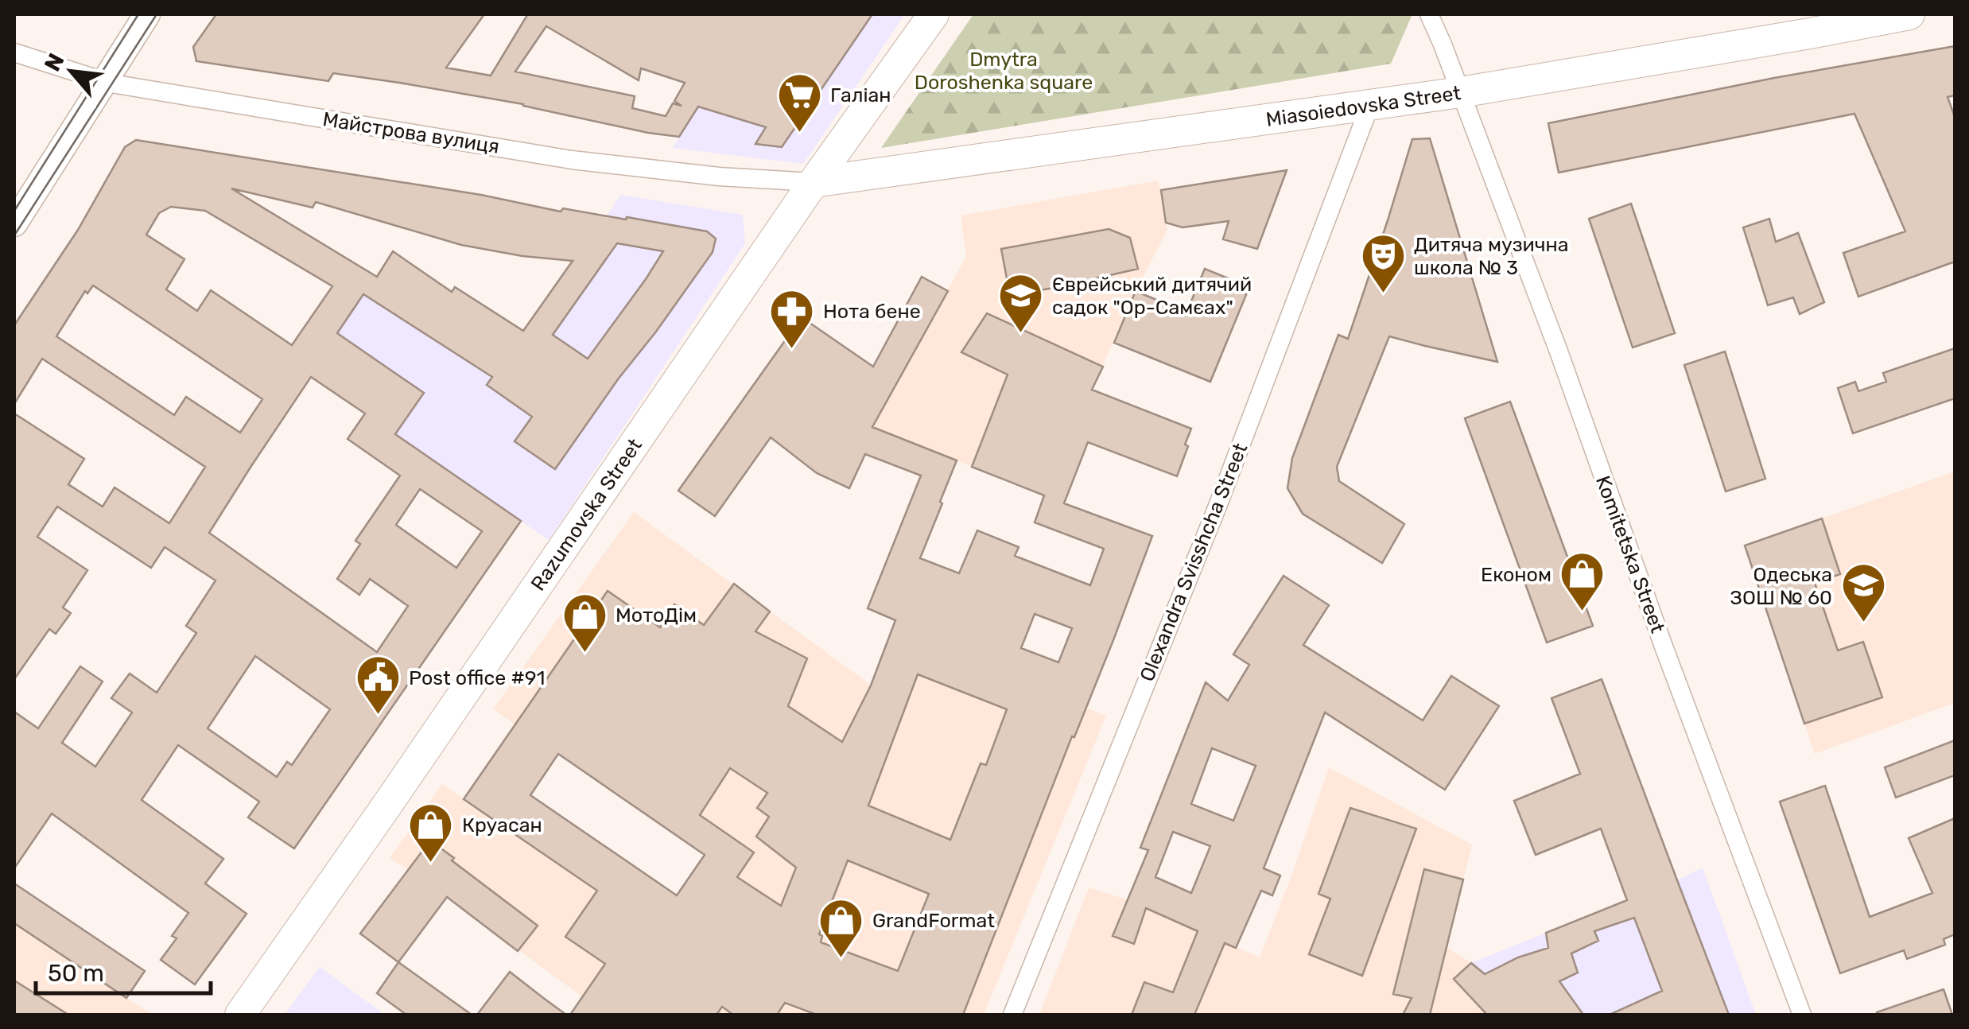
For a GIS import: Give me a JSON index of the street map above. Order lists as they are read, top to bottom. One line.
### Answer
{"streets":{"main road":["Miasoiedovska Street","Razumovska Street"],"street":["Майстрова вулиця","Komitetska Street","Olexandra Svisshcha Street"]},"crossings":[["Miasoiedovska Street","Майстрова вулиця"],["Miasoiedovska Street","Razumovska Street"],["Miasoiedovska Street","Komitetska Street"],["Miasoiedovska Street","Olexandra Svisshcha Street"],["Майстрова вулиця","Razumovska Street"]],"parks":["Dmytra Doroshenka square"],"places":{"supermarket":["Галіан"],"theatre":["Дитяча музична школа № 3"],"school or university":["Єврейський дитячий садок \"Ор-Самєах\"","Одеська ЗОШ № 60"],"pharmacy":["Нота бене"],"shop":["Економ","МотоДім","Круасан","GrandFormat"],"public building":["Post office #91"]},"scale_bar":"50 m","north":"top left"}
